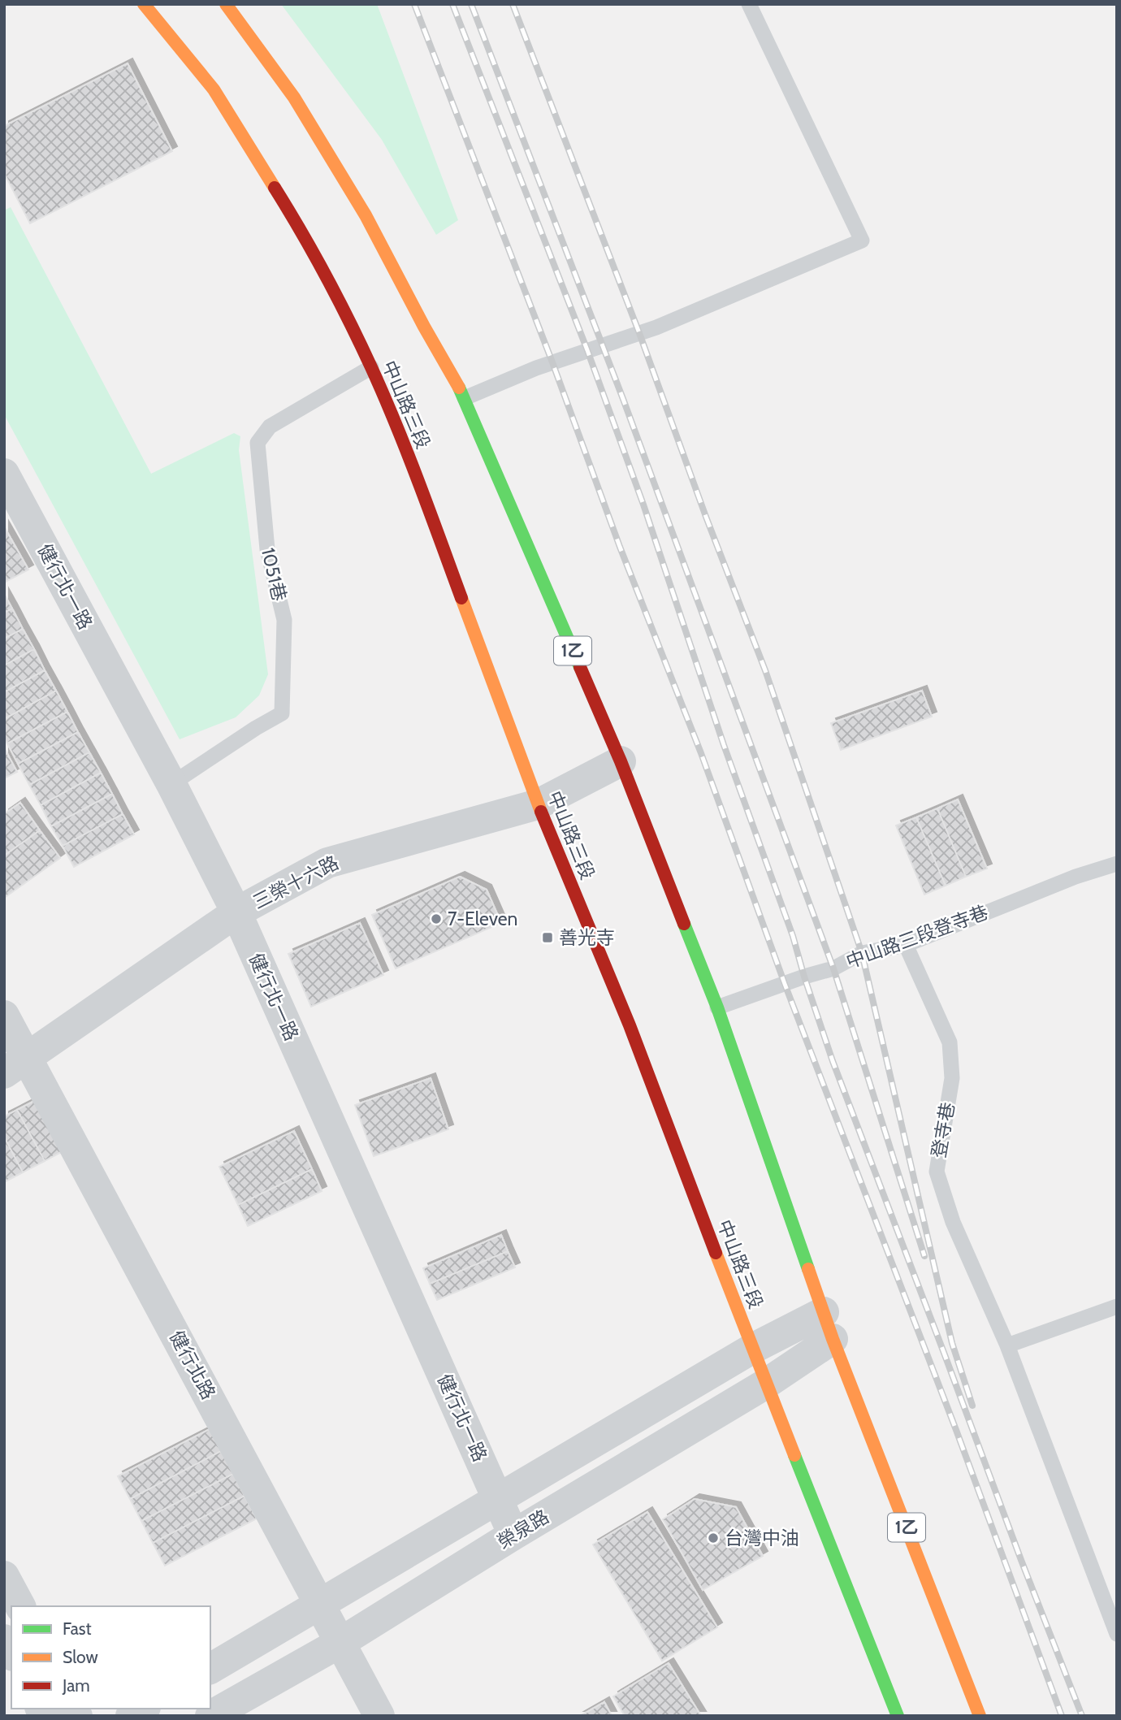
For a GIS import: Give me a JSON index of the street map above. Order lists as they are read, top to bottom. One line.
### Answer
{"streets":{"main road":["中山路三段","1乙"],"street":["健行北一路","三榮十六路","健行北路","榮泉路"],"lane":["1051巷","中山路三段登寺巷","登寺巷"]},"crossings":[["中山路三段","1051巷"],["中山路三段","三榮十六路"],["中山路三段","榮泉路"],["1051巷","健行北一路"],["健行北一路","三榮十六路"],["健行北一路","榮泉路"],["1乙","三榮十六路"],["1乙","中山路三段登寺巷"],["1乙","榮泉路"],["三榮十六路","健行北路"],["中山路三段登寺巷","登寺巷"],["健行北路","榮泉路"]],"places":{"other":["7-Eleven","台灣中油"],"transit":["善光寺"]},"legend":["Fast","Slow","Jam"]}
